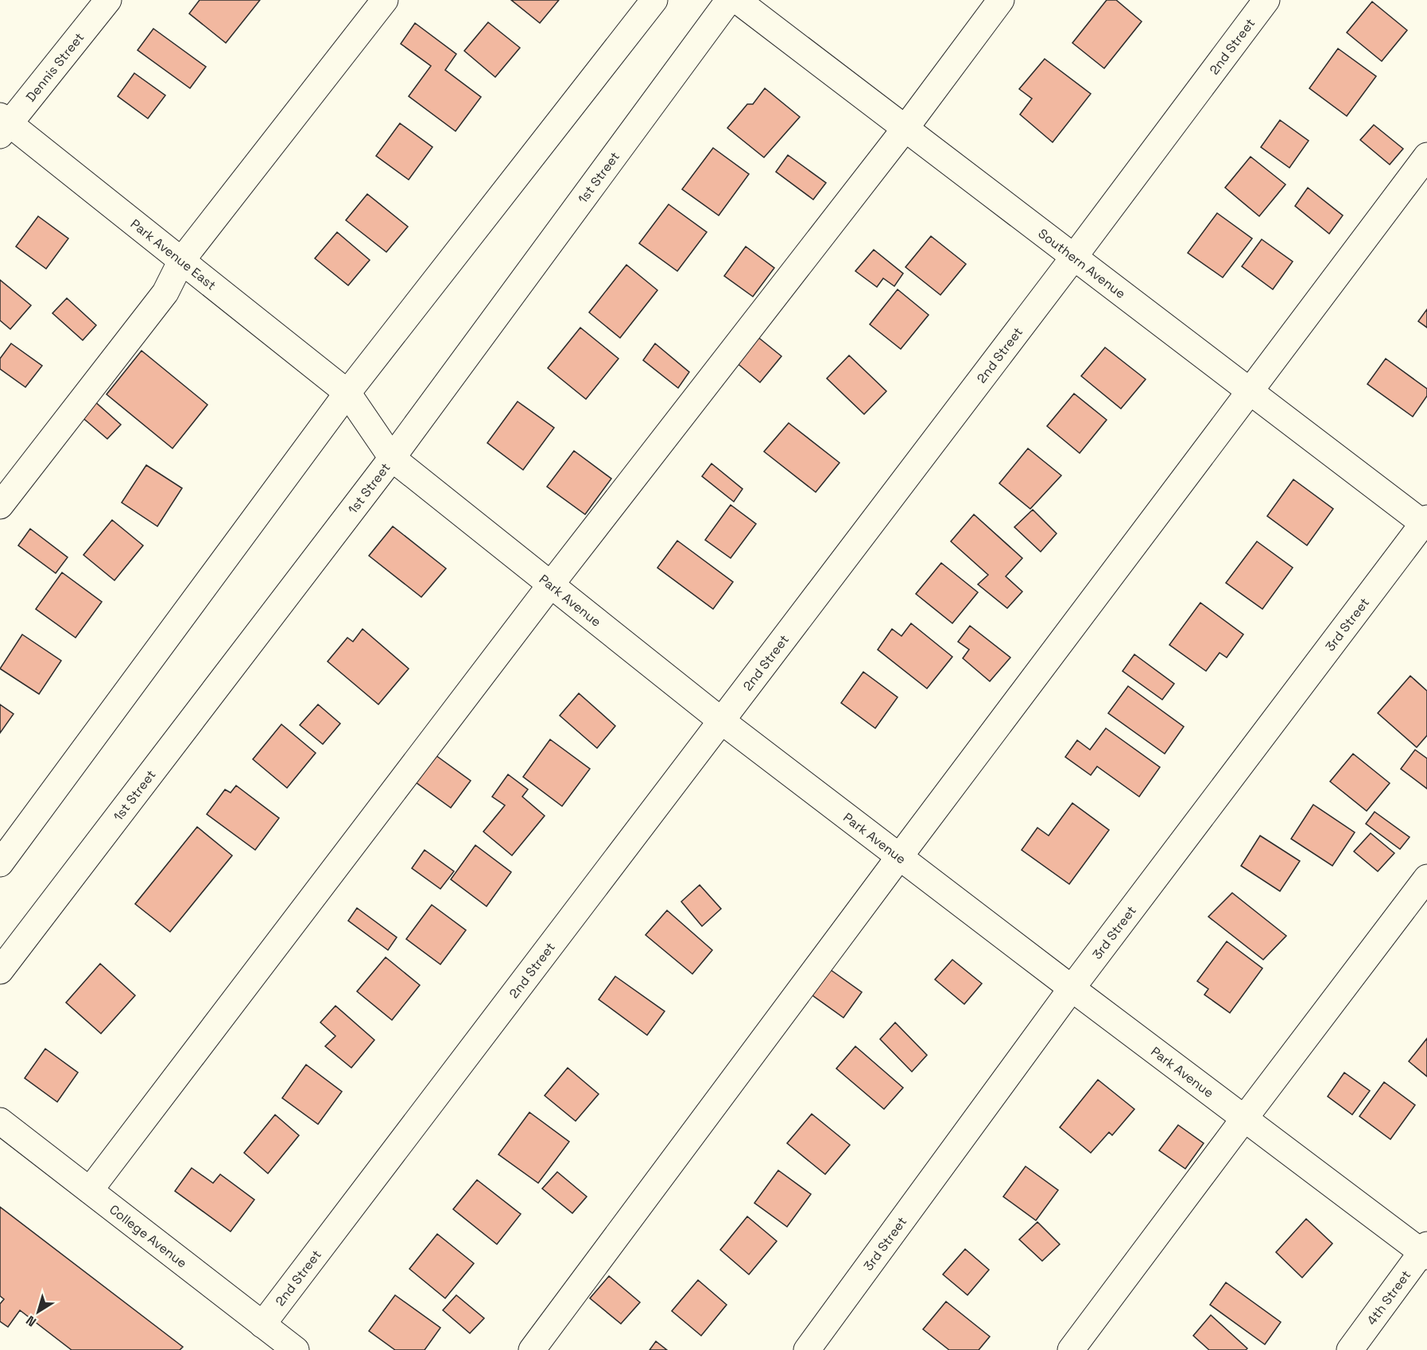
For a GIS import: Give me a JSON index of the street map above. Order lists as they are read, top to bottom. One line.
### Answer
{"streets":{"street":["2nd Street","Dennis Street","1st Street","Park Avenue East","Southern Avenue","Park Avenue","3rd Street","College Avenue","4th Street"]},"crossings":[["2nd Street","Southern Avenue"],["2nd Street","Park Avenue"],["2nd Street","College Avenue"],["Dennis Street","Park Avenue East"],["1st Street","Park Avenue"],["Park Avenue East","Park Avenue"],["Southern Avenue","3rd Street"],["Park Avenue","3rd Street"],["Park Avenue","4th Street"]],"north":"bottom left"}
